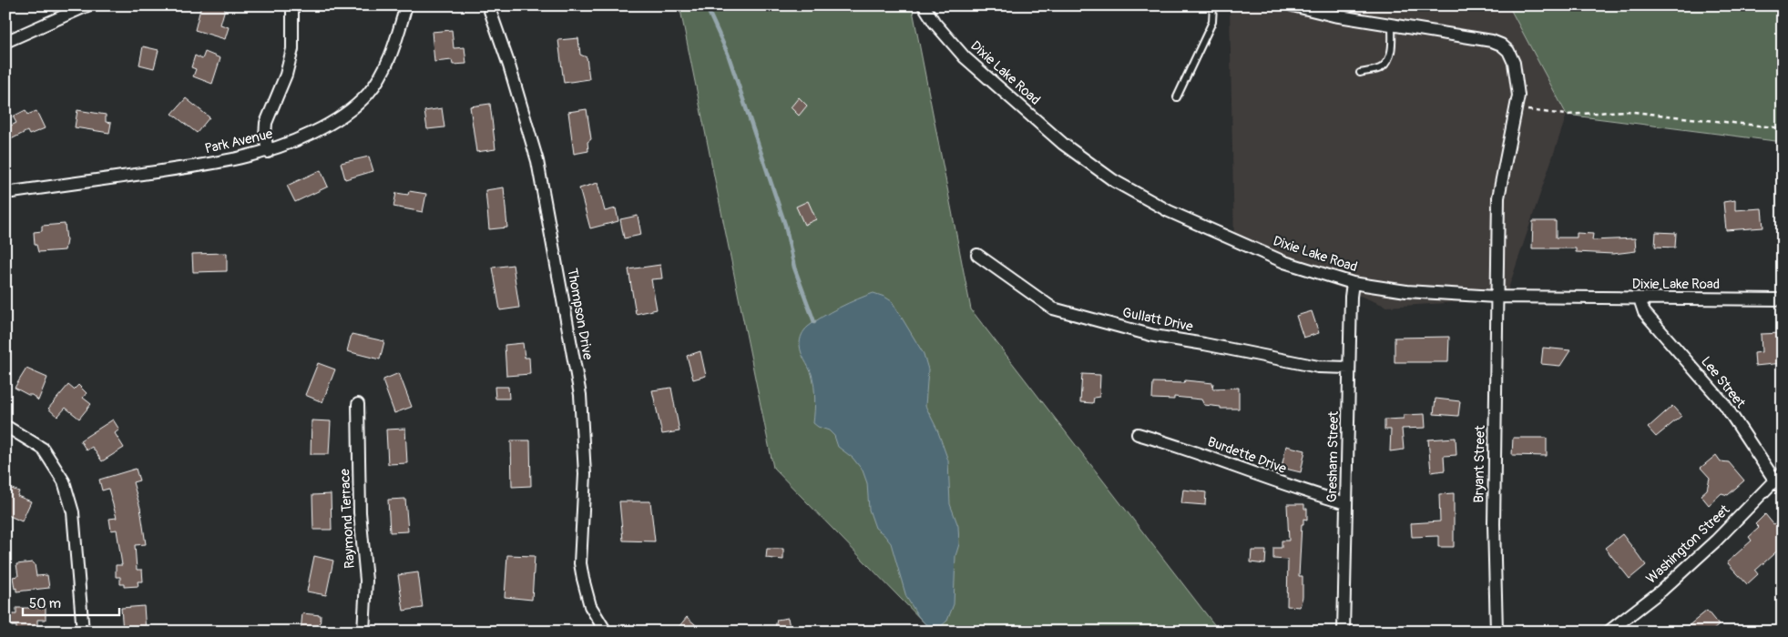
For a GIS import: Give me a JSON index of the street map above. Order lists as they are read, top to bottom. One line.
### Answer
{"streets":{"street":["Dixie Lake Road","Park Avenue","Thompson Drive","Gullatt Drive","Lee Street","Burdette Drive","Gresham Street","Bryant Street","Raymond Terrace","Washington Street"]},"crossings":[["Dixie Lake Road","Lee Street"],["Dixie Lake Road","Gresham Street"],["Dixie Lake Road","Bryant Street"],["Gullatt Drive","Gresham Street"],["Lee Street","Washington Street"],["Burdette Drive","Gresham Street"]],"scale_bar":"50 m"}
